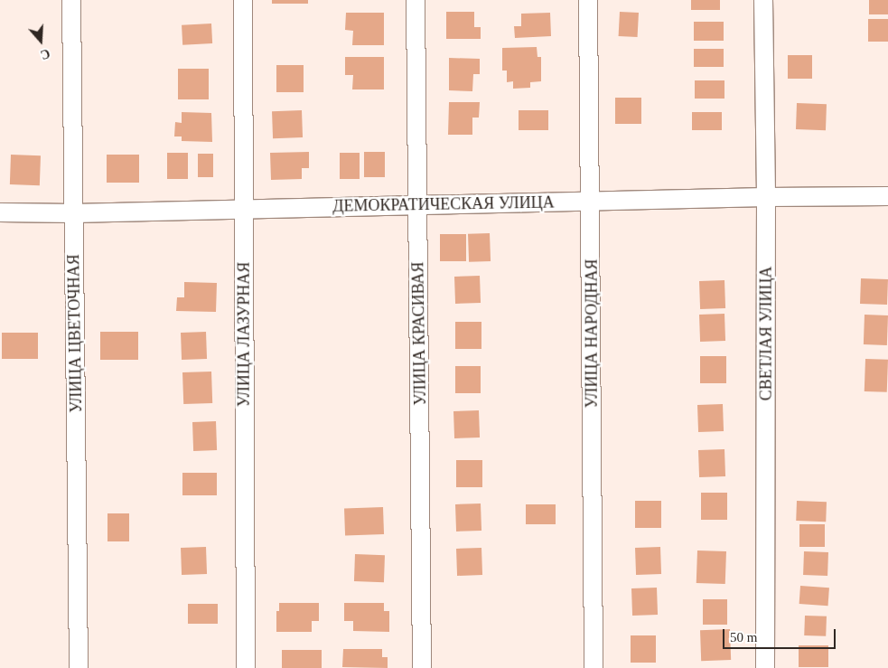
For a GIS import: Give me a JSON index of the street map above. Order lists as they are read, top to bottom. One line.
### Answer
{"streets":{"street":["ДЕМОКРАТИЧЕСКАЯ УЛИЦА","УЛИЦА ЦВЕТОЧНАЯ","УЛИЦА КРАСИВАЯ","УЛИЦА НАРОДНАЯ","СВЕТЛАЯ УЛИЦА","УЛИЦА ЛАЗУРНАЯ"]},"crossings":[["ДЕМОКРАТИЧЕСКАЯ УЛИЦА","УЛИЦА ЦВЕТОЧНАЯ"],["ДЕМОКРАТИЧЕСКАЯ УЛИЦА","УЛИЦА КРАСИВАЯ"],["ДЕМОКРАТИЧЕСКАЯ УЛИЦА","УЛИЦА НАРОДНАЯ"],["ДЕМОКРАТИЧЕСКАЯ УЛИЦА","СВЕТЛАЯ УЛИЦА"],["ДЕМОКРАТИЧЕСКАЯ УЛИЦА","УЛИЦА ЛАЗУРНАЯ"]],"scale_bar":"50 m","north":"bottom"}
